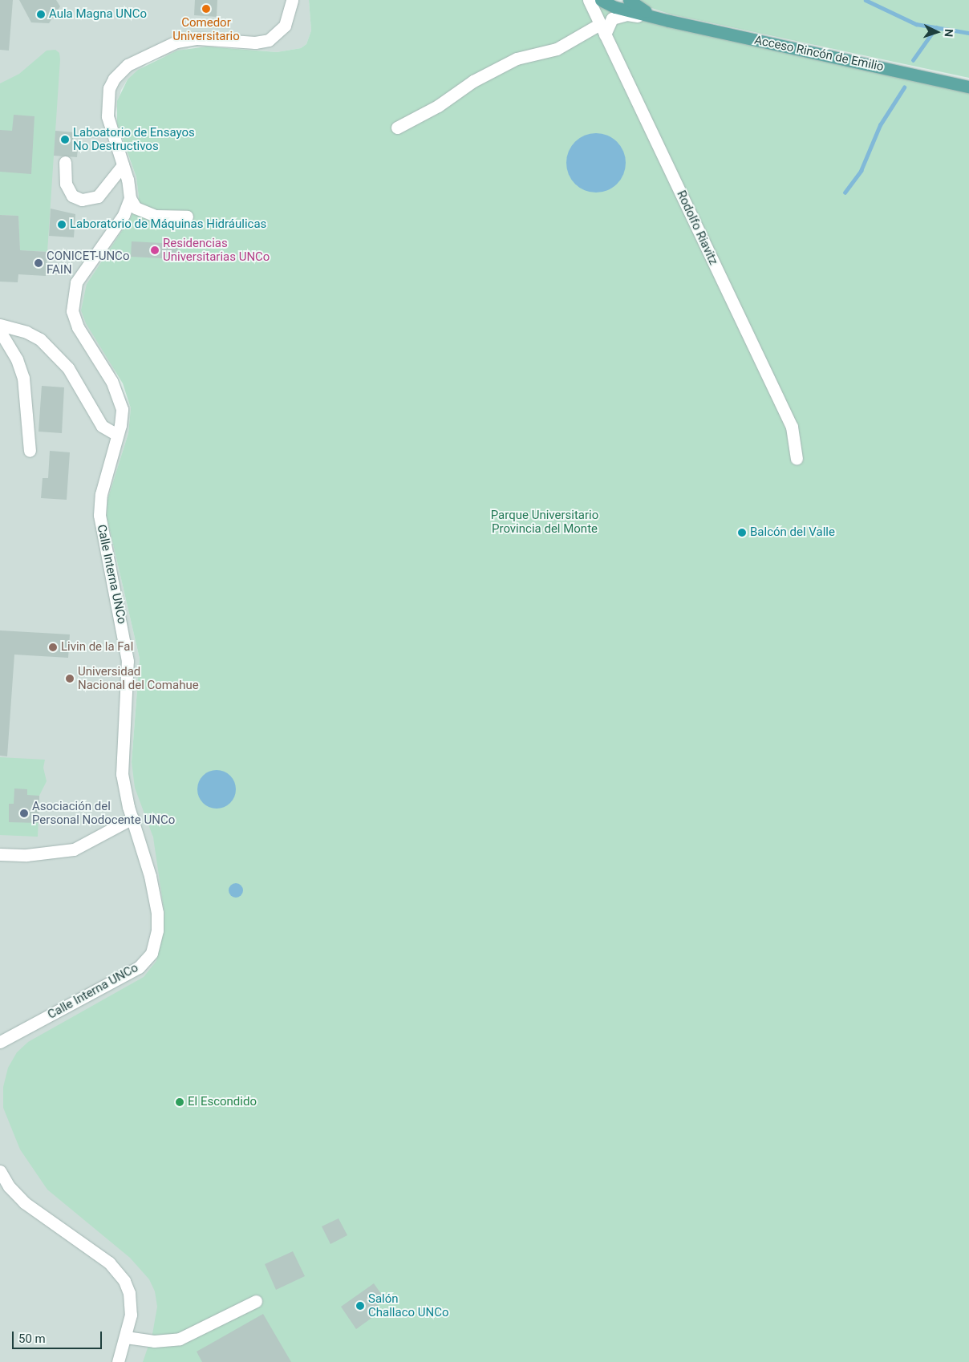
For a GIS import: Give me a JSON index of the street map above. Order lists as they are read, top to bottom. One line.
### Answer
{"streets":{"main road":["Acceso Rincón de Emilio"],"street":["Rodolfo Riavitz","Calle Interna UNCo"]},"parks":["Parque Universitario Provincia del Monte"],"places":["Comedor Universitario","Aula Magna UNCo","Laboatorio de Ensayos No Destructivos","Laboratorio de Máquinas Hidráulicas","Residencias Universitarias UNCo","CONICET-UNCo FAIN","Balcón del Valle","Livin de la FaI","Universidad Nacional del Comahue","Asociación del Personal Nodocente UNCo","El Escondido","Salón Challaco UNCo"],"scale_bar":"50 m","north":"right"}
